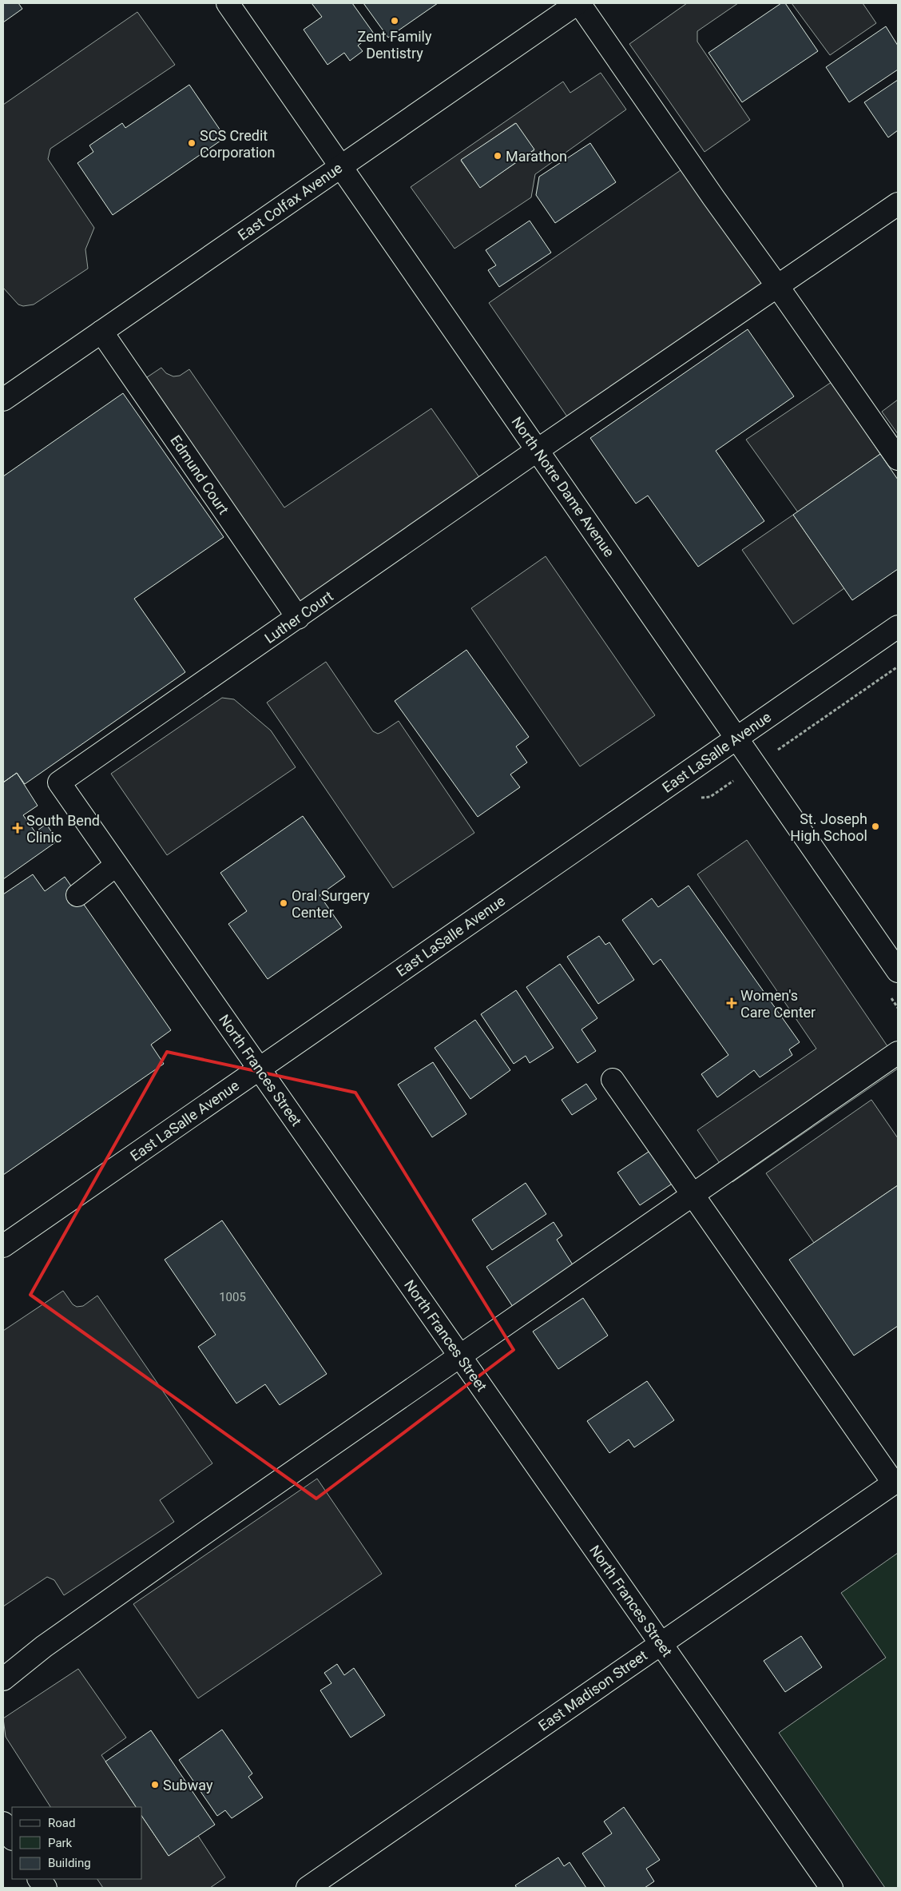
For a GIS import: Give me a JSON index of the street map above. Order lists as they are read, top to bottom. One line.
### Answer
{"streets":{"street":["East Colfax Avenue","Edmund Court","North Notre Dame Avenue","Luther Court","East LaSalle Avenue","North Frances Street","East Madison Street"]},"crossings":[["East Colfax Avenue","Edmund Court"],["East Colfax Avenue","North Notre Dame Avenue"],["Edmund Court","Luther Court"],["North Notre Dame Avenue","Luther Court"],["North Notre Dame Avenue","East LaSalle Avenue"],["Luther Court","North Frances Street"],["East LaSalle Avenue","North Frances Street"],["North Frances Street","East Madison Street"]],"places":{"other":["Zent Family Dentistry","SCS Credit Corporation","Marathon","St. Joseph High School","Oral Surgery Center","Subway"],"health":["South Bend Clinic","Women's Care Center"]},"house_numbers":["1005"],"legend":["Road","Park","Building"]}
